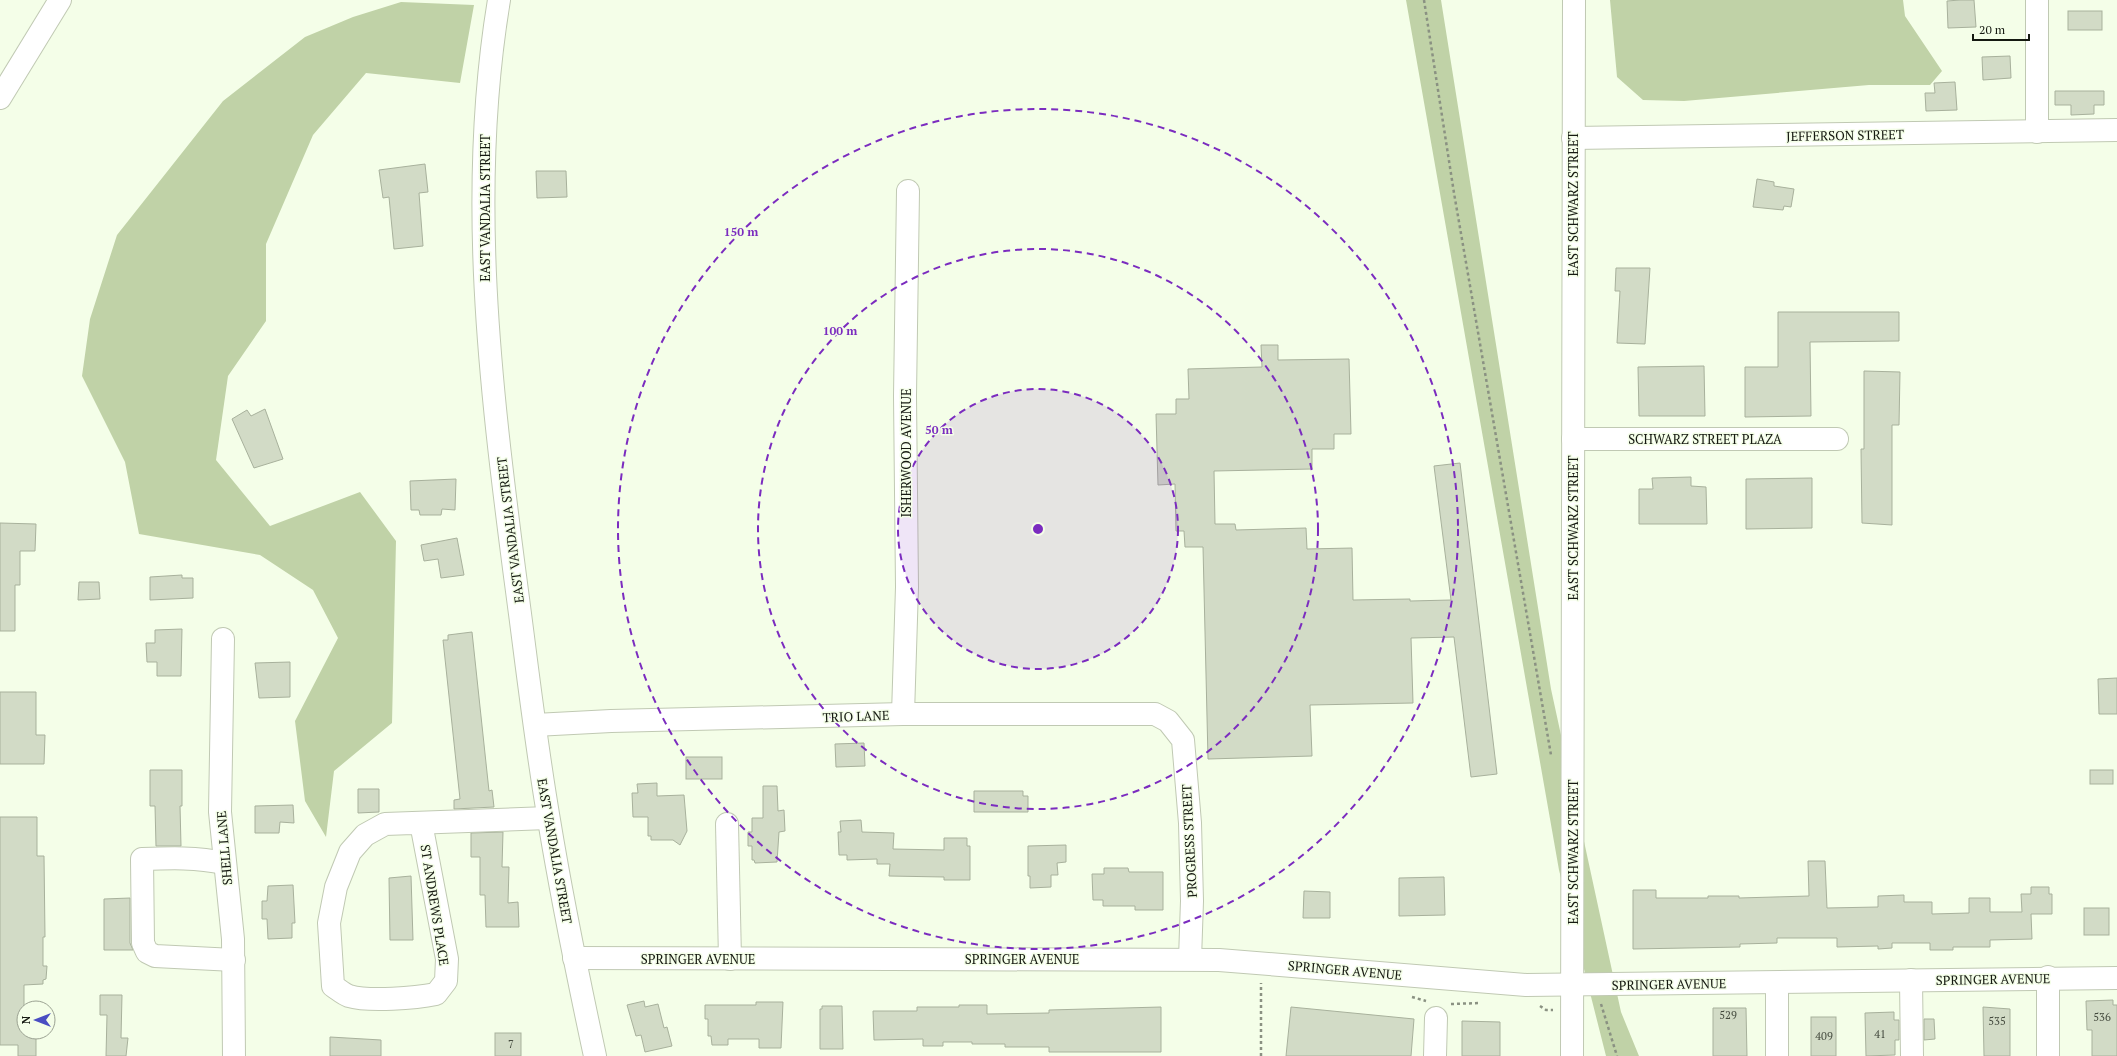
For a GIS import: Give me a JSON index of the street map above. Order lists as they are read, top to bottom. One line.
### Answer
{"streets":{"street":["JEFFERSON STREET","EAST SCHWARZ STREET","EAST VANDALIA STREET","SCHWARZ STREET PLAZA","ISHERWOOD AVENUE","TRIO LANE","PROGRESS STREET","SHELL LANE","ST ANDREWS PLACE","SPRINGER AVENUE"]},"crossings":[["JEFFERSON STREET","EAST SCHWARZ STREET"],["EAST SCHWARZ STREET","SCHWARZ STREET PLAZA"],["EAST SCHWARZ STREET","SPRINGER AVENUE"],["EAST VANDALIA STREET","TRIO LANE"],["EAST VANDALIA STREET","ST ANDREWS PLACE"],["EAST VANDALIA STREET","SPRINGER AVENUE"],["ISHERWOOD AVENUE","TRIO LANE"],["TRIO LANE","PROGRESS STREET"],["PROGRESS STREET","SPRINGER AVENUE"]],"house_numbers":["529","536","535","41","409","7"],"scale_bar":"20 m","north":"left","rings":["150 m","100 m","50 m"]}
